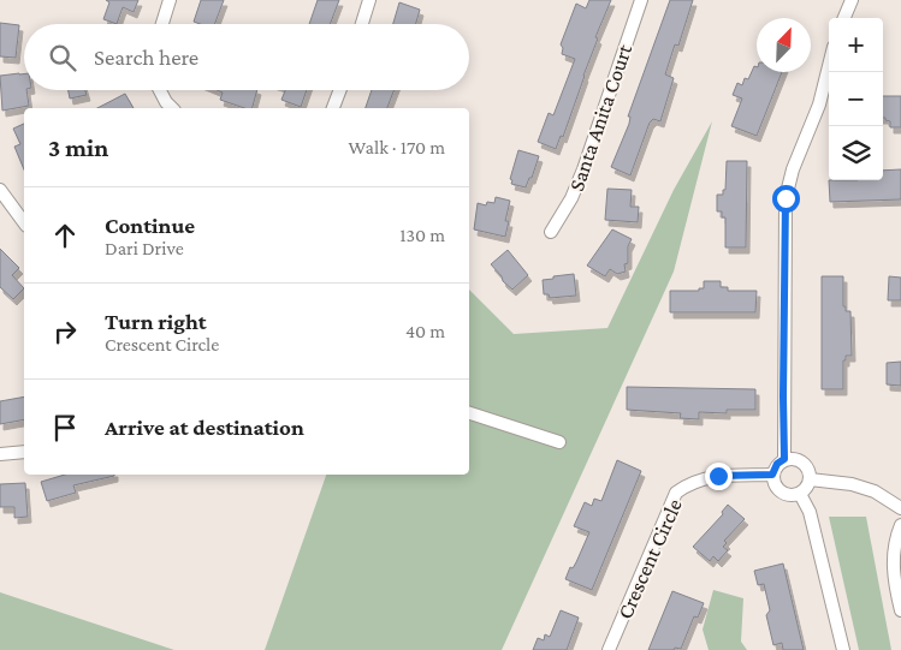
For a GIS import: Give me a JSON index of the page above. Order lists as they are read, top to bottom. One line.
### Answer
{"streets":{"street":["Santa Anita Court","Crescent Circle"]},"north":"top right","page":{"map_buttons":["+","−"],"search":"Search here","heading":["3 min","Walk · 170 m"],"list":[["Continue","Dari Drive","130 m"],["Turn right","Crescent Circle","40 m"],"Arrive at destination"]}}
